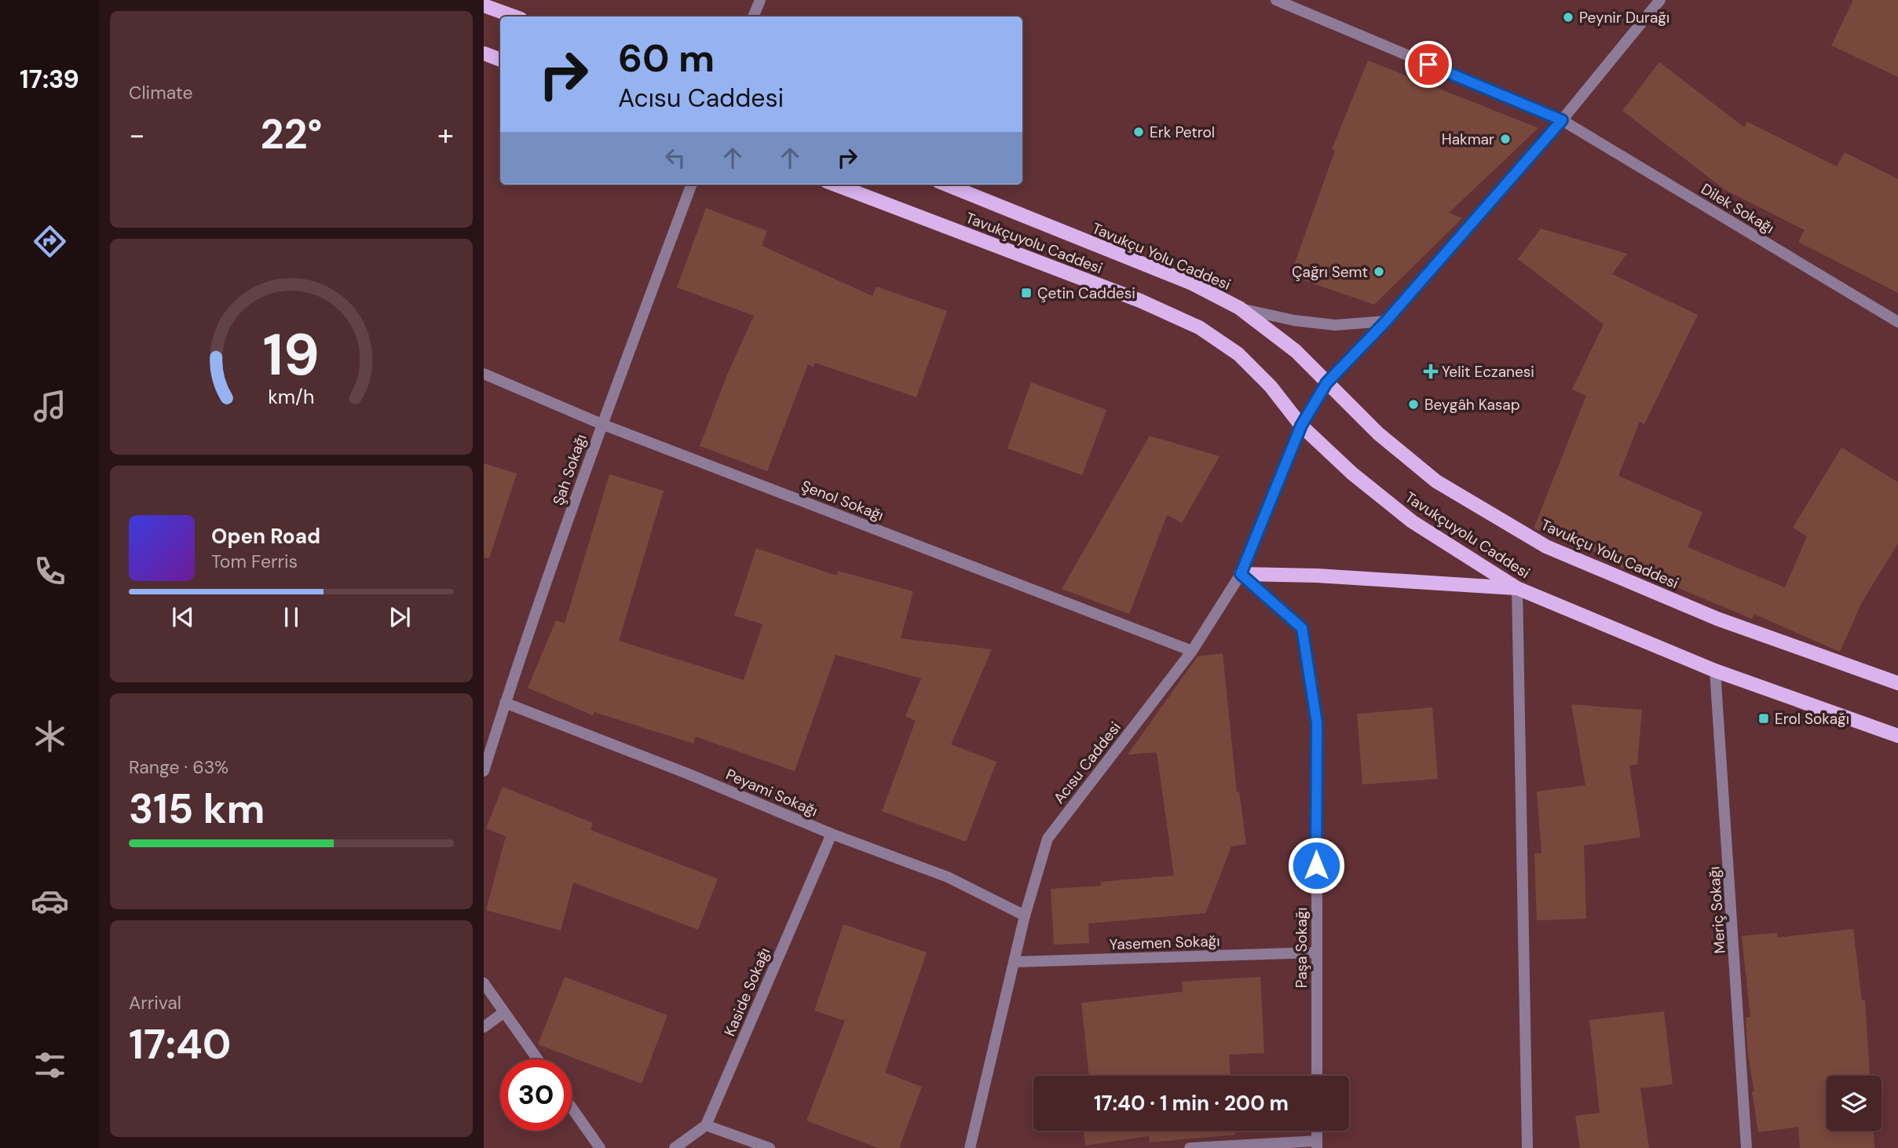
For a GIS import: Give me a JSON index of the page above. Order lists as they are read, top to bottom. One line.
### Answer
{"streets":{"main road":["Tavukçuyolu Caddesi","Tavukçu Yolu Caddesi"],"street":["Dilek Sokağı","Şah Sokağı","Şenol Sokağı","Acısu Caddesi","Peyami Sokağı","Meriç Sokağı","Yasemen Sokağı","Paşa Sokağı","Kaside Sokağı"]},"crossings":[["Tavukçuyolu Caddesi","Acısu Caddesi"],["Tavukçuyolu Caddesi","Meriç Sokağı"],["Şah Sokağı","Şenol Sokağı"],["Şah Sokağı","Peyami Sokağı"],["Şenol Sokağı","Acısu Caddesi"],["Acısu Caddesi","Peyami Sokağı"],["Acısu Caddesi","Yasemen Sokağı"],["Acısu Caddesi","Paşa Sokağı"],["Peyami Sokağı","Kaside Sokağı"],["Yasemen Sokağı","Paşa Sokağı"]],"places":{"other":["Peynir Durağı","Erk Petrol","Hakmar","Çağrı Semt","Beygâh Kasap"],"transit":["Çetin Caddesi","Erol Sokağı"],"health":["Yelit Eczanesi"]},"page":{"tabs":"17:39","tile":["Climate",["Range · 63%","315 km"],["Arrival","17:40"]],"turn":["60 m","Acısu Caddesi"],"heat":["−","22°","+"],"song":["Open Road","Tom Ferris"],"limit":"30","trip":"17:40 · 1 min · 200 m","gauge":["19","km/h"]}}
